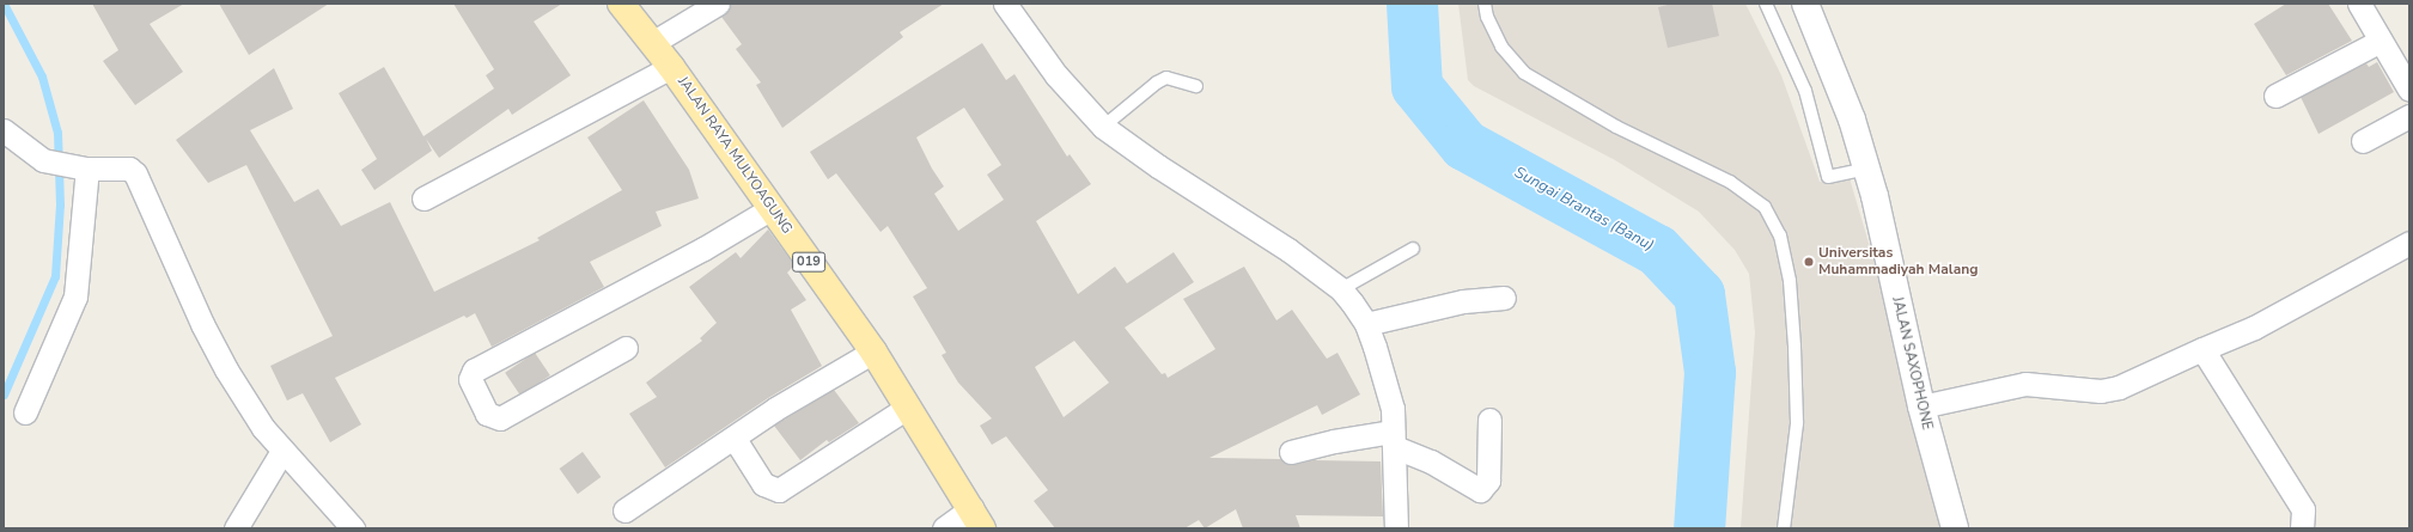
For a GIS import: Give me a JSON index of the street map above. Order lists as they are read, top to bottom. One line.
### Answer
{"streets":{"main road":["JALAN RAYA MULYOAGUNG","019","JALAN SAXOPHONE"]},"water":["Sungai Brantas (Banu)"],"places":["Universitas Muhammadiyah Malang"]}
